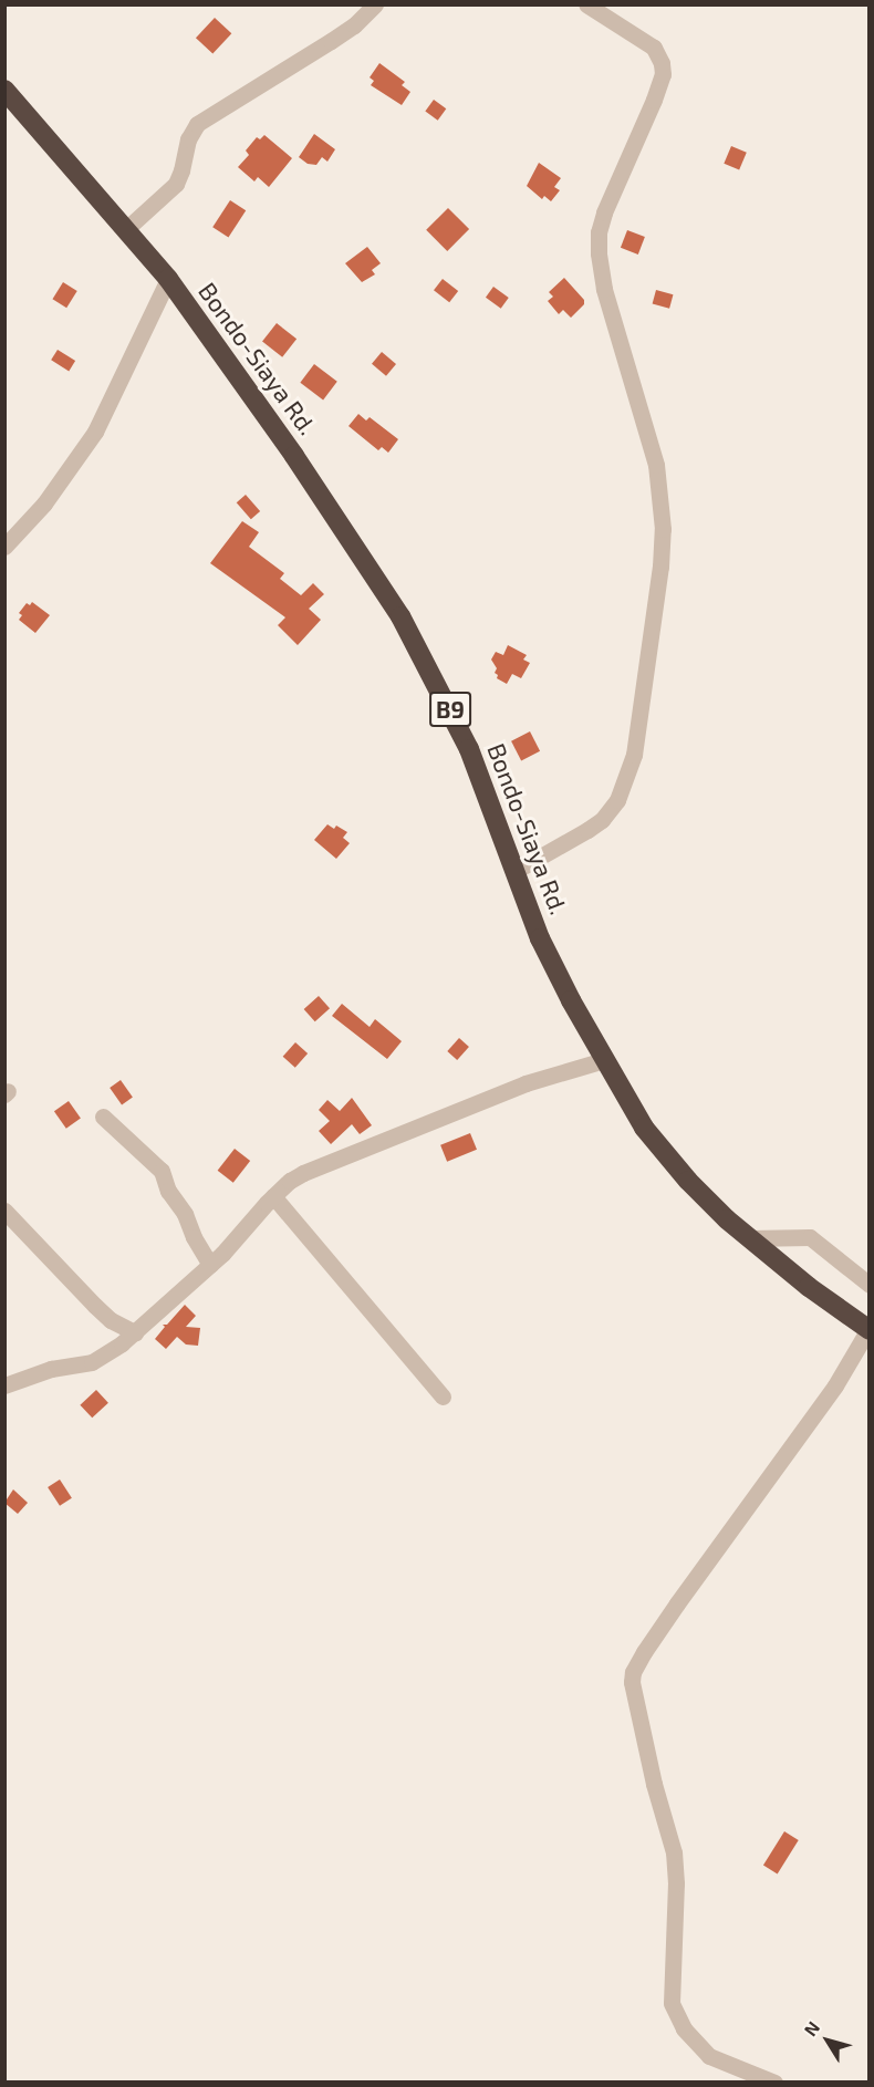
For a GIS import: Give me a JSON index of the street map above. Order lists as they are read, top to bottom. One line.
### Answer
{"streets":{"highway":["Bondo-Siaya Rd.","B9"]},"north":"top left"}
